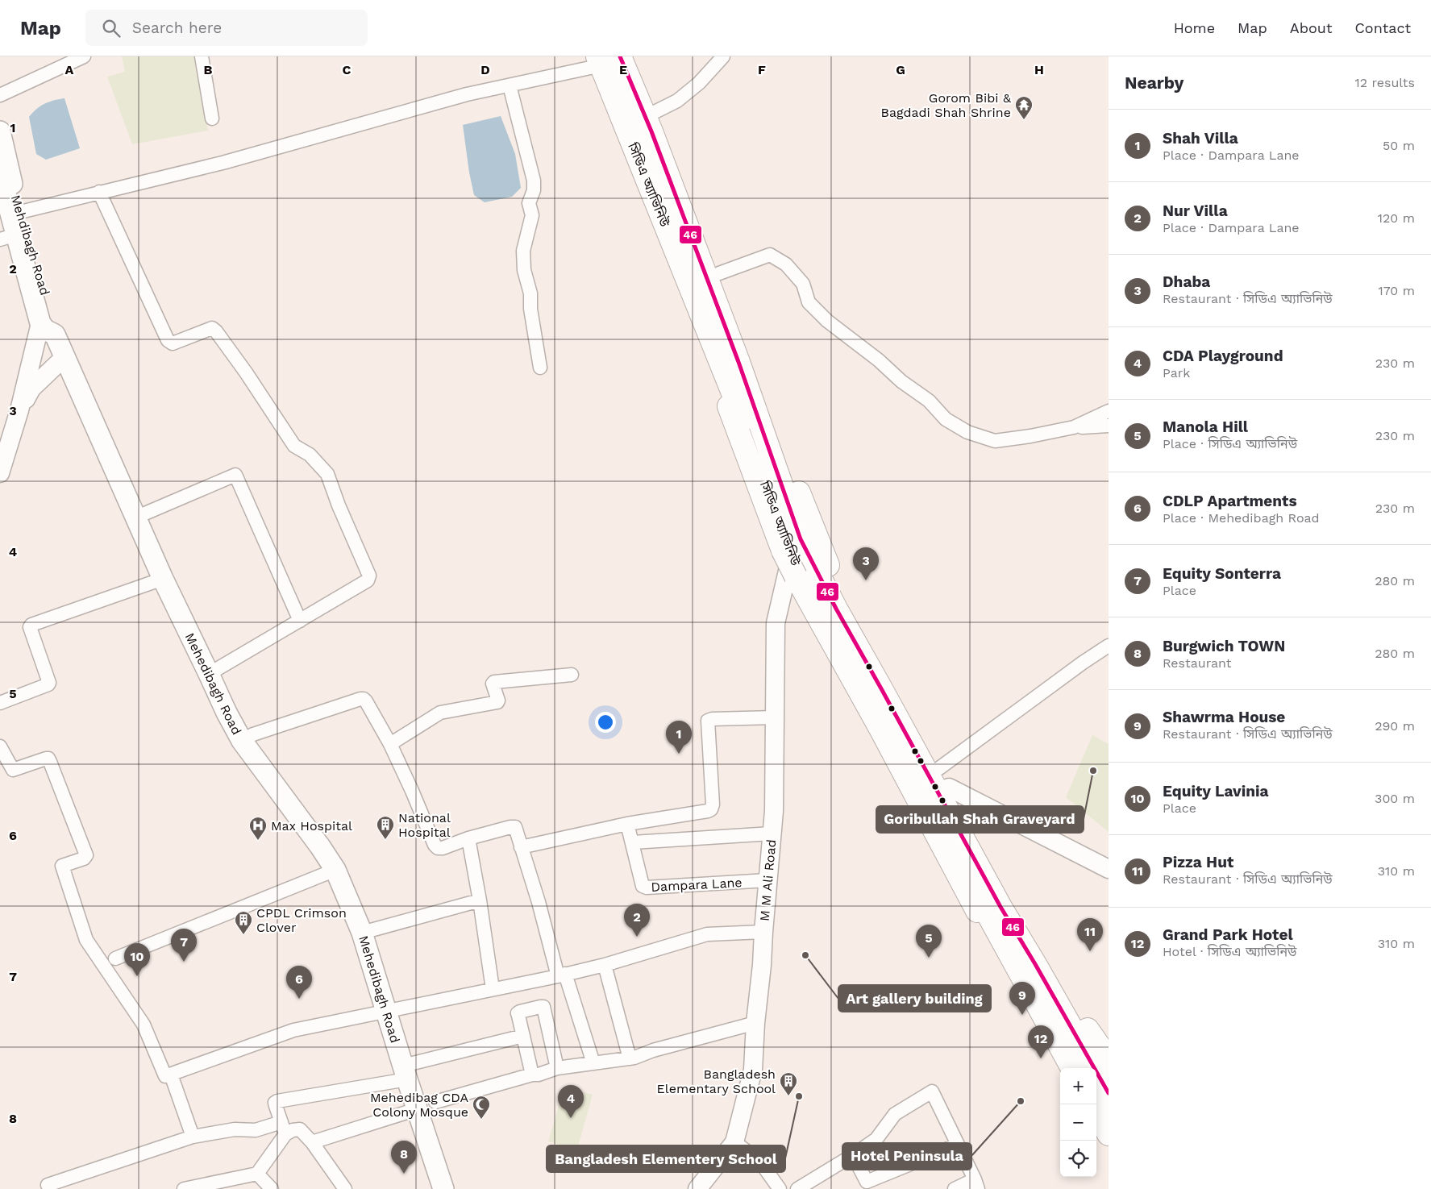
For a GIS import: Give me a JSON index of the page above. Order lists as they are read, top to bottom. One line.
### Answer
{"streets":{"highway":["সিডিএ অ্যাভিনিউ"],"main road":["Mehdibagh Road","Mehedibagh Road"],"street":["M M Ali Road","Dampara Lane"]},"crossings":[["সিডিএ অ্যাভিনিউ","M M Ali Road"],["Mehdibagh Road","Mehedibagh Road"],["M M Ali Road","Dampara Lane"]],"places":{"temple":["Gorom Bibi & Bagdadi Shah Shrine"],"other":["Goribullah Shah Graveyard","Art gallery building","Bangladesh Elementery School","Hotel Peninsula"],"building":["National Hospital","CPDL Crimson Clover","Bangladesh Elementary School"],"hospital":["Max Hospital"],"mosque":["Mehedibag CDA Colony Mosque"]},"lines":["transit line 46"],"page":{"header":"Map","search":"Search here","nav":["Home","Map","About","Contact"],"heading":["Nearby","12 results"],"list":[{"mark":"1","name":"Shah Villa","note":"Place · Dampara Lane","value":"50 m"},{"mark":"2","name":"Nur Villa","note":"Place · Dampara Lane","value":"120 m"},{"mark":"3","name":"Dhaba","note":"Restaurant · সিডিএ অ্যাভিনিউ","value":"170 m"},{"mark":"4","name":"CDA Playground","note":"Park","value":"230 m"},{"mark":"5","name":"Manola Hill","note":"Place · সিডিএ অ্যাভিনিউ","value":"230 m"},{"mark":"6","name":"CDLP Apartments","note":"Place · Mehedibagh Road","value":"230 m"},{"mark":"7","name":"Equity Sonterra","note":"Place","value":"280 m"},{"mark":"8","name":"Burgwich TOWN","note":"Restaurant","value":"280 m"},{"mark":"9","name":"Shawrma House","note":"Restaurant · সিডিএ অ্যাভিনিউ","value":"290 m"},{"mark":"10","name":"Equity Lavinia","note":"Place","value":"300 m"},{"mark":"11","name":"Pizza Hut","note":"Restaurant · সিডিএ অ্যাভিনিউ","value":"310 m"},{"mark":"12","name":"Grand Park Hotel","note":"Hotel · সিডিএ অ্যাভিনিউ","value":"310 m"}],"pins":["3","1","2","11","5","7","10","6","9","12","4","8"],"map_buttons":["+","−"]},"grid":{"columns":["A","B","C","D","E","F","G","H"],"rows":["1","2","3","4","5","6","7","8"]}}
